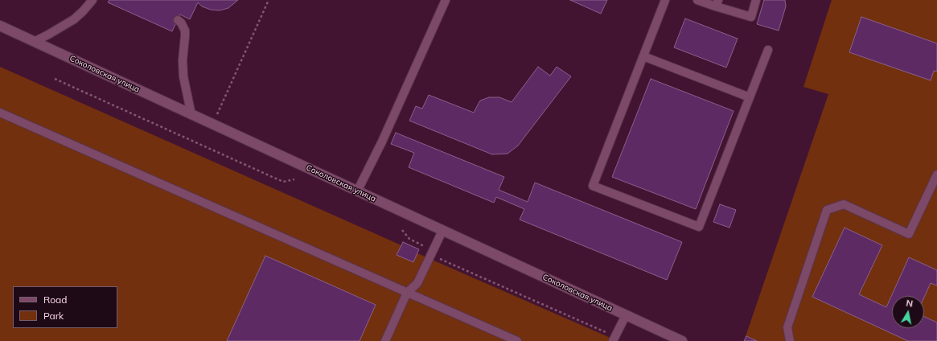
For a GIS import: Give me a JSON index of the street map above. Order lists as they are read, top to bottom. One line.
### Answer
{"streets":{"street":["Соколовская улица"]},"legend":["Road","Park"],"north":"top"}
